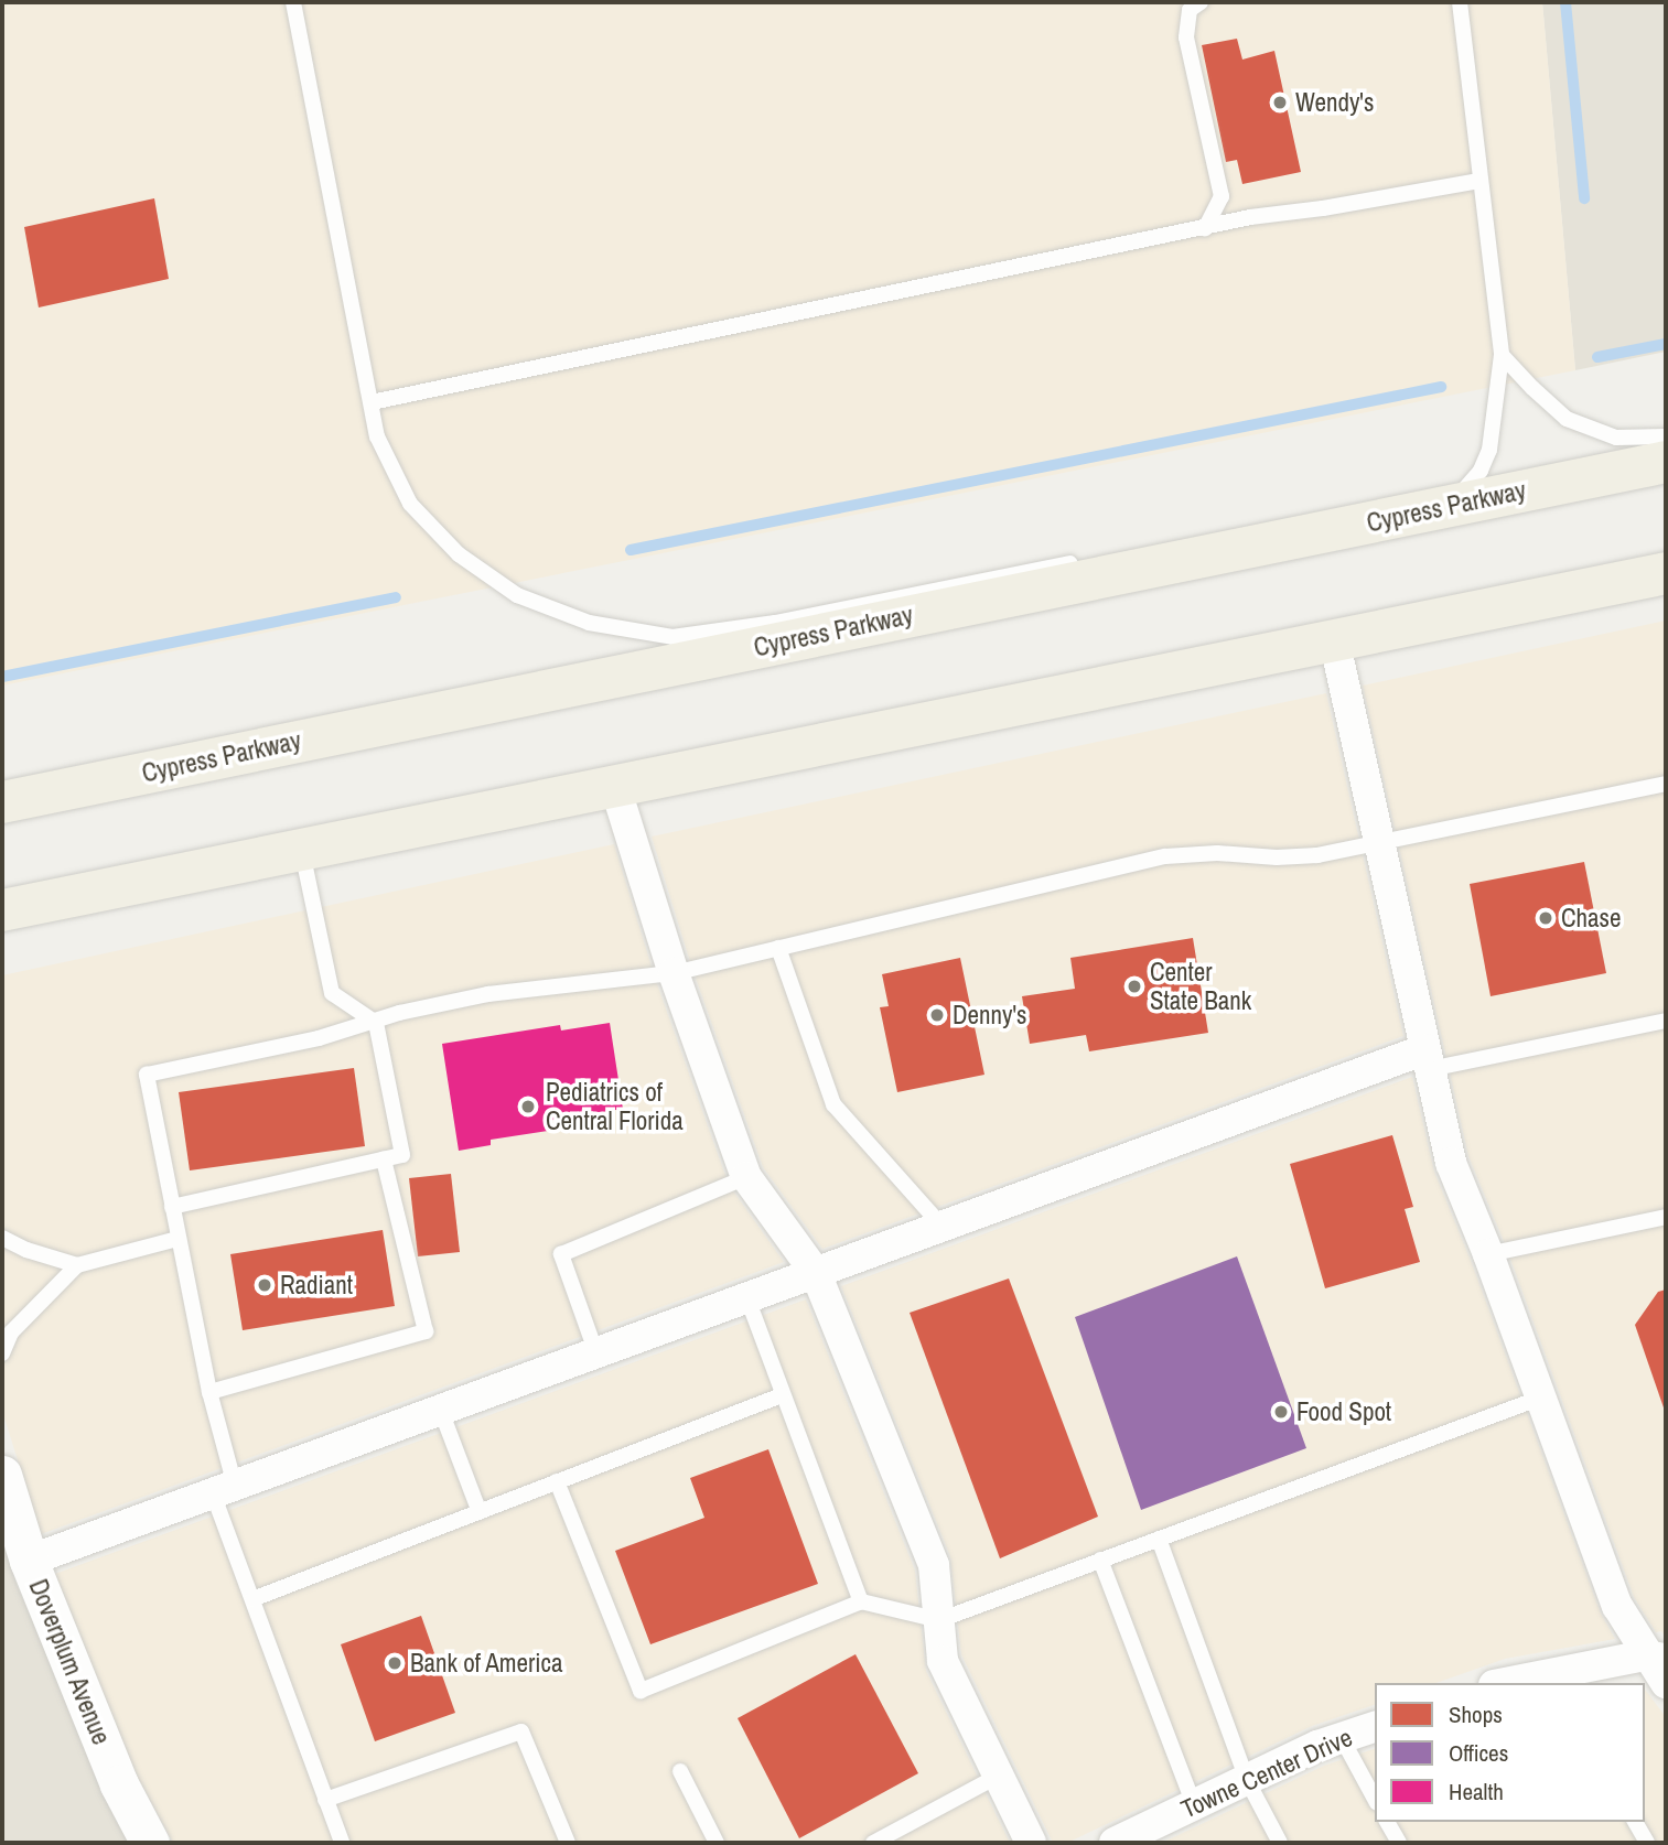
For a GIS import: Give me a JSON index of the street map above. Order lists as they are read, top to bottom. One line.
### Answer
{"streets":{"main road":["Cypress Parkway"],"street":["Doverplum Avenue","Towne Center Drive"]},"places":["Wendy's","Chase","Center State Bank","Denny's","Pediatrics of Central Florida","Radiant","Food Spot","Bank of America"],"legend":["Shops","Offices","Health"]}
